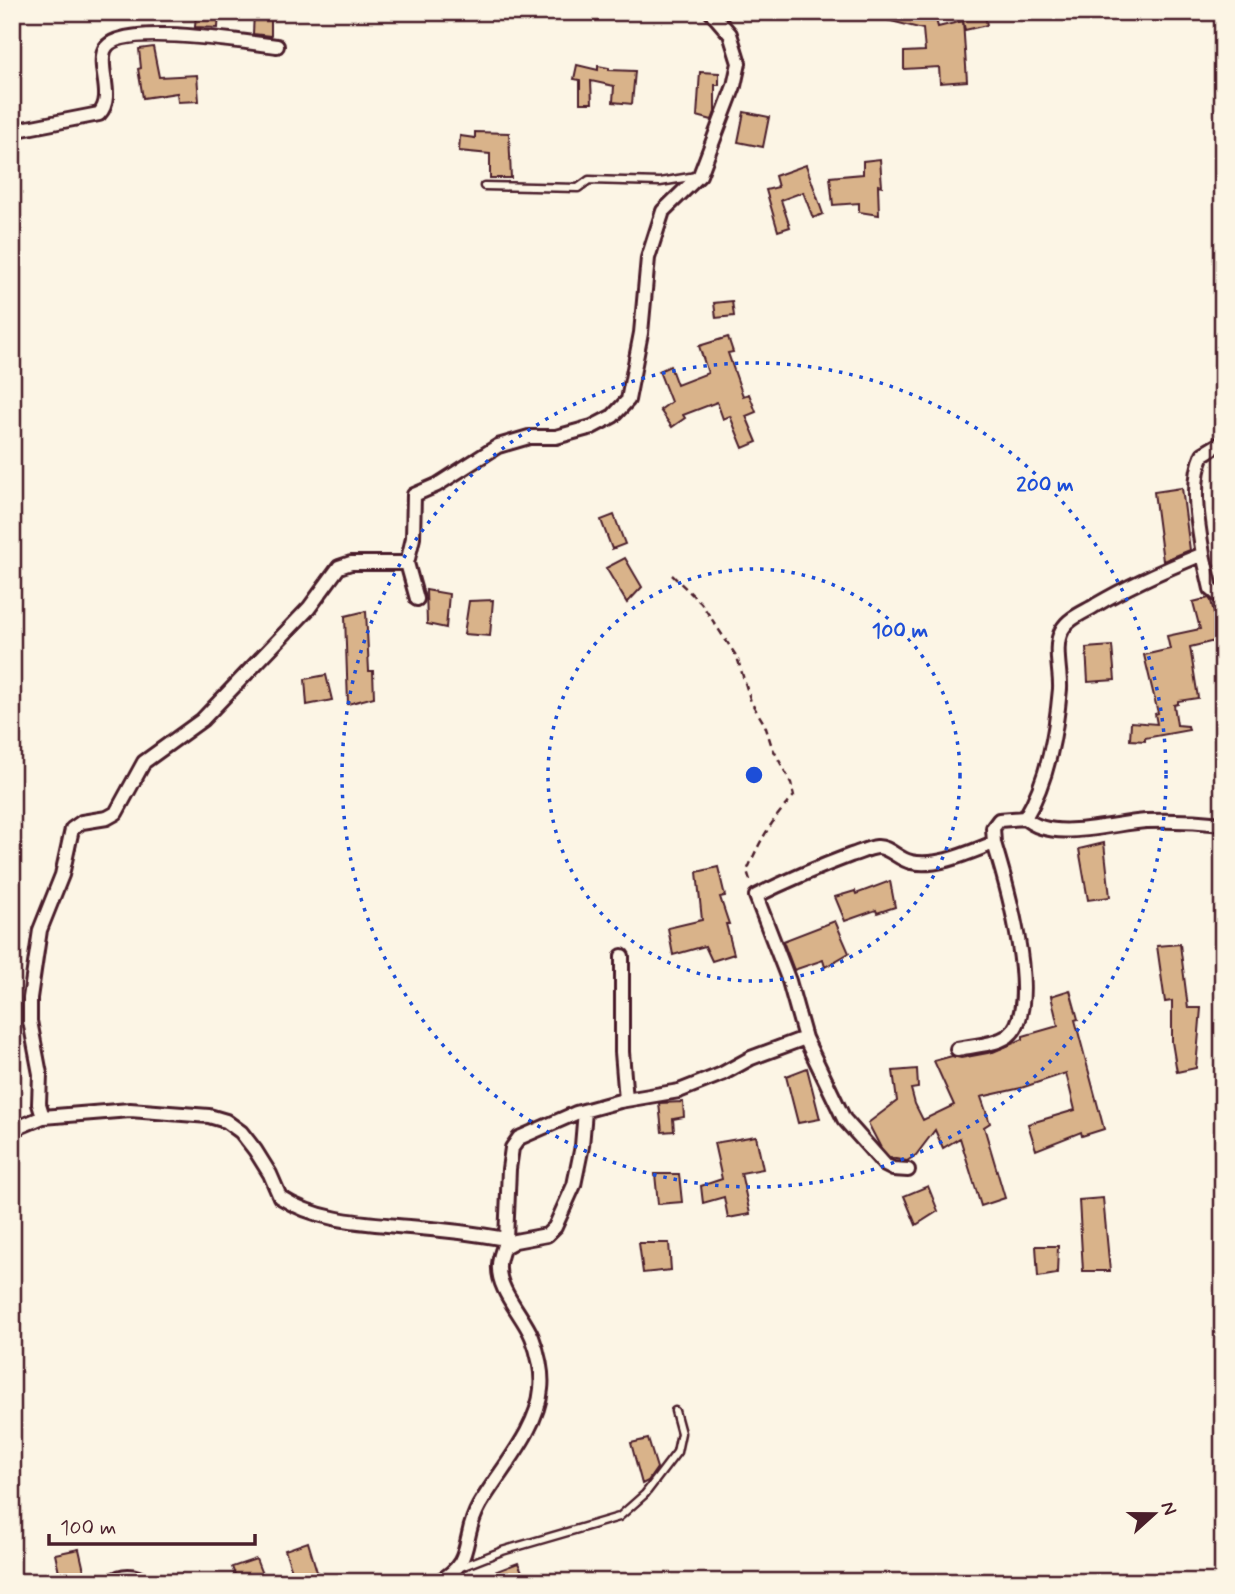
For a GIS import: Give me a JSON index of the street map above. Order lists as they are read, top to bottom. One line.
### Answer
{"scale_bar":"100 m","north":"right","rings":["200 m","100 m"]}
